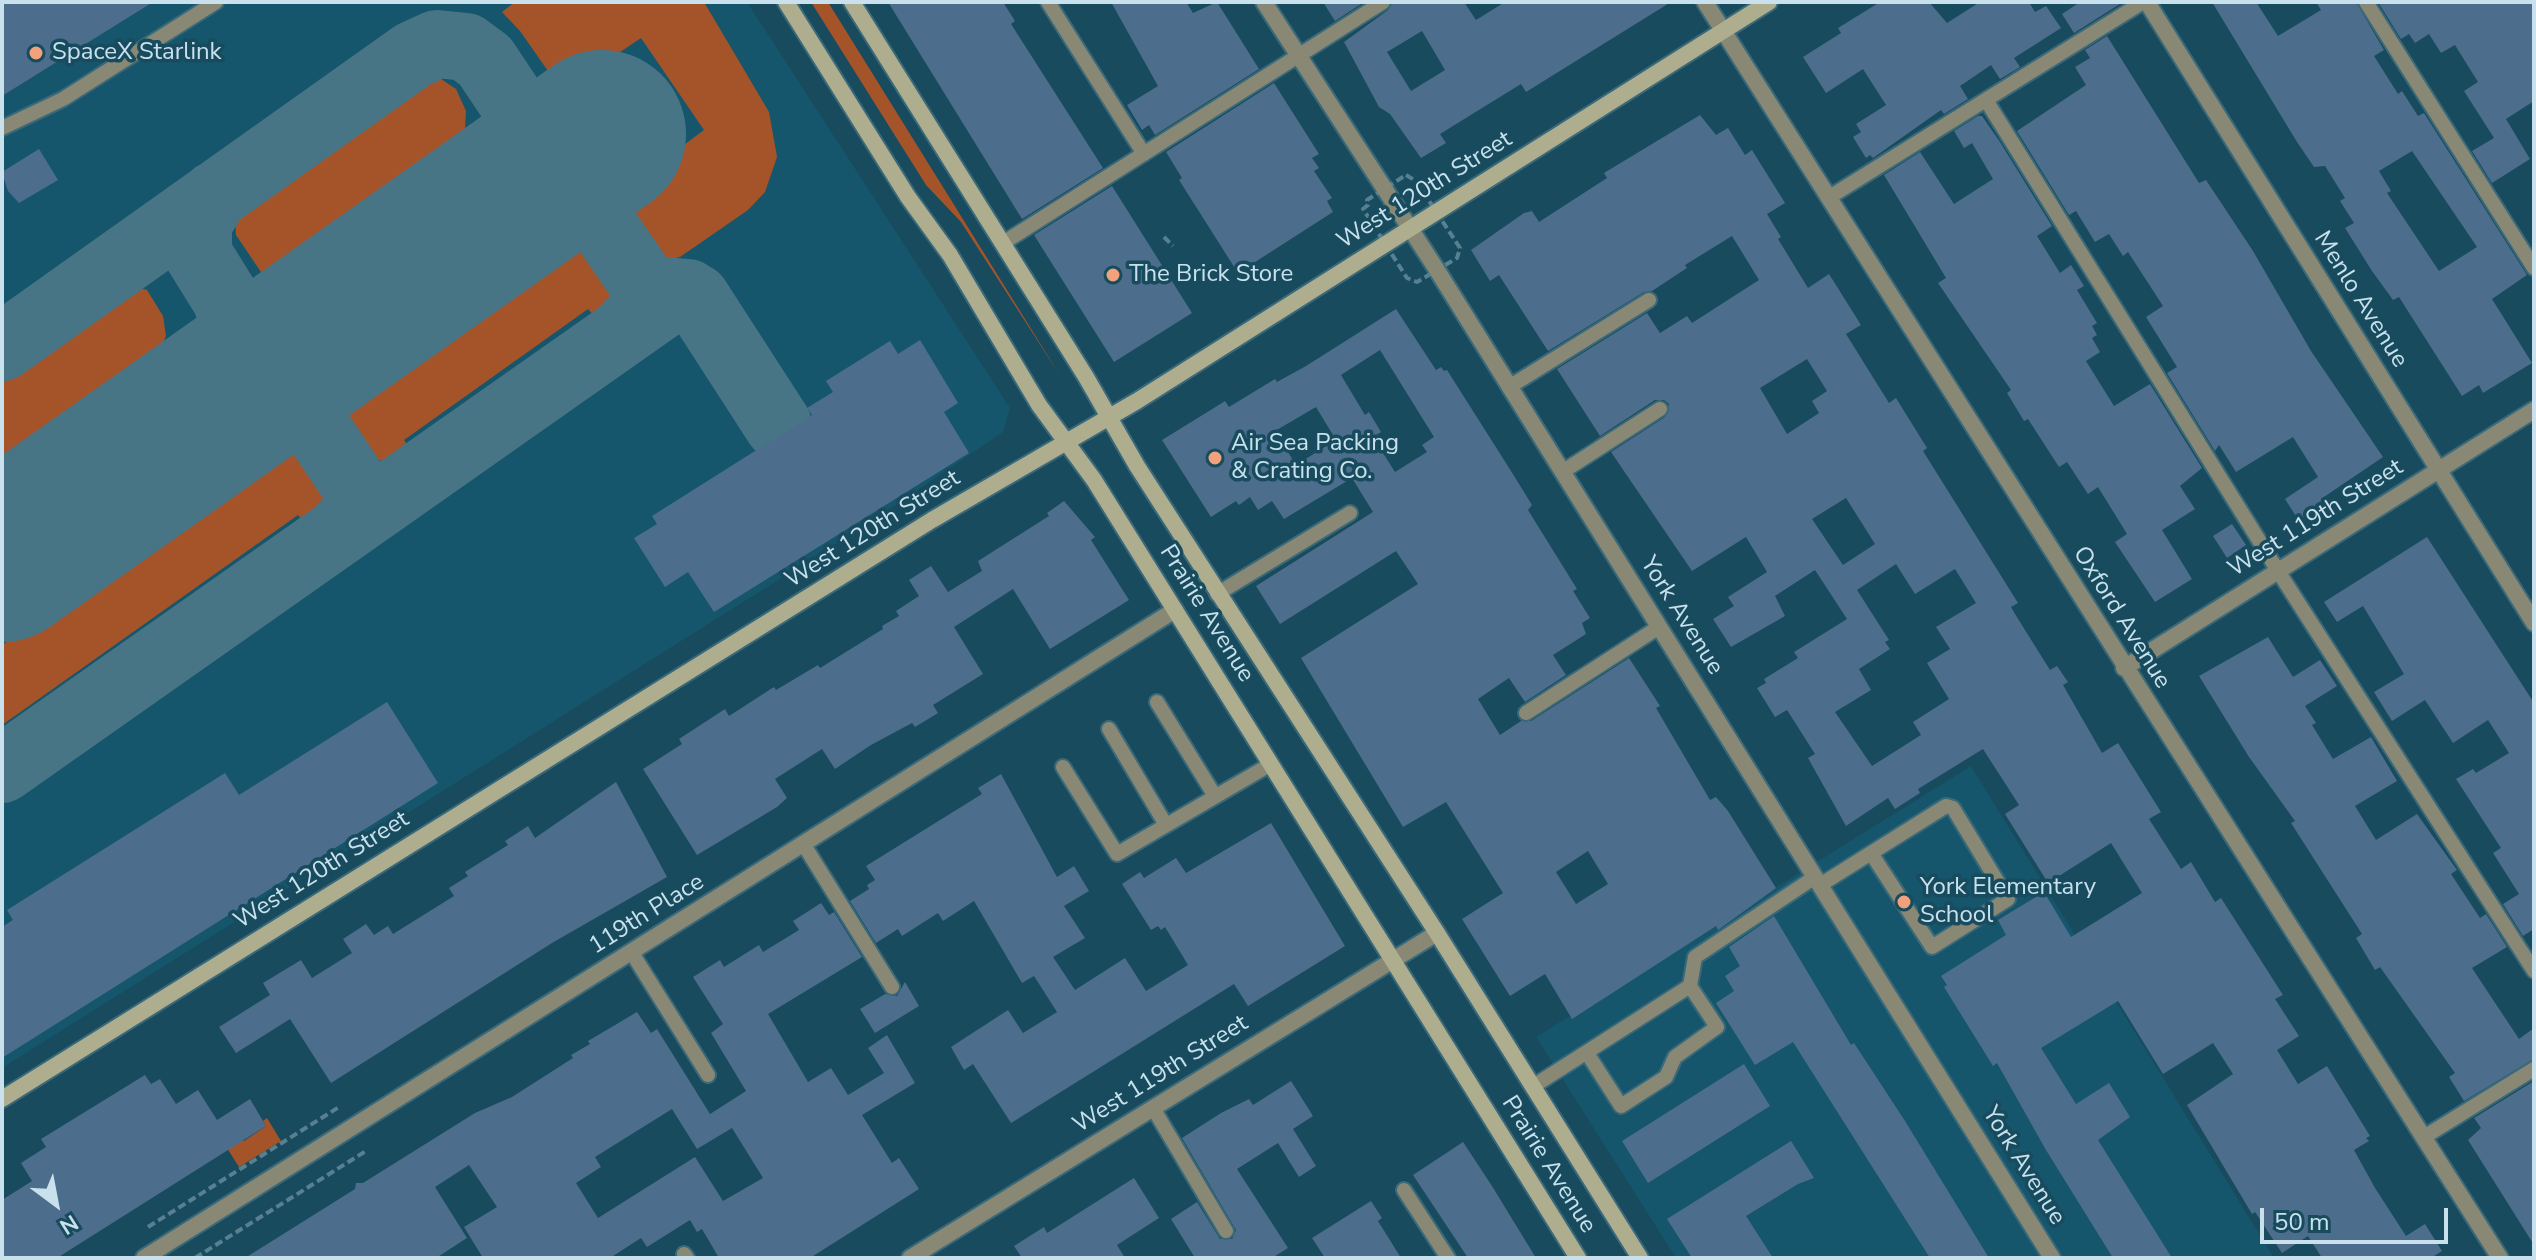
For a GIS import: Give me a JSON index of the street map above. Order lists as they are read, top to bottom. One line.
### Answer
{"streets":{"main road":["West 120th Street","Prairie Avenue"],"street":["Menlo Avenue","West 119th Street","York Avenue","Oxford Avenue","119th Place"]},"crossings":[["West 120th Street","Prairie Avenue"],["West 120th Street","York Avenue"],["West 120th Street","Oxford Avenue"],["Menlo Avenue","West 119th Street"],["West 119th Street","Prairie Avenue"],["West 119th Street","Oxford Avenue"],["Prairie Avenue","119th Place"]],"places":["SpaceX Starlink","The Brick Store","Air Sea Packing & Crating Co.","York Elementary School"],"scale_bar":"50 m","north":"bottom right"}
